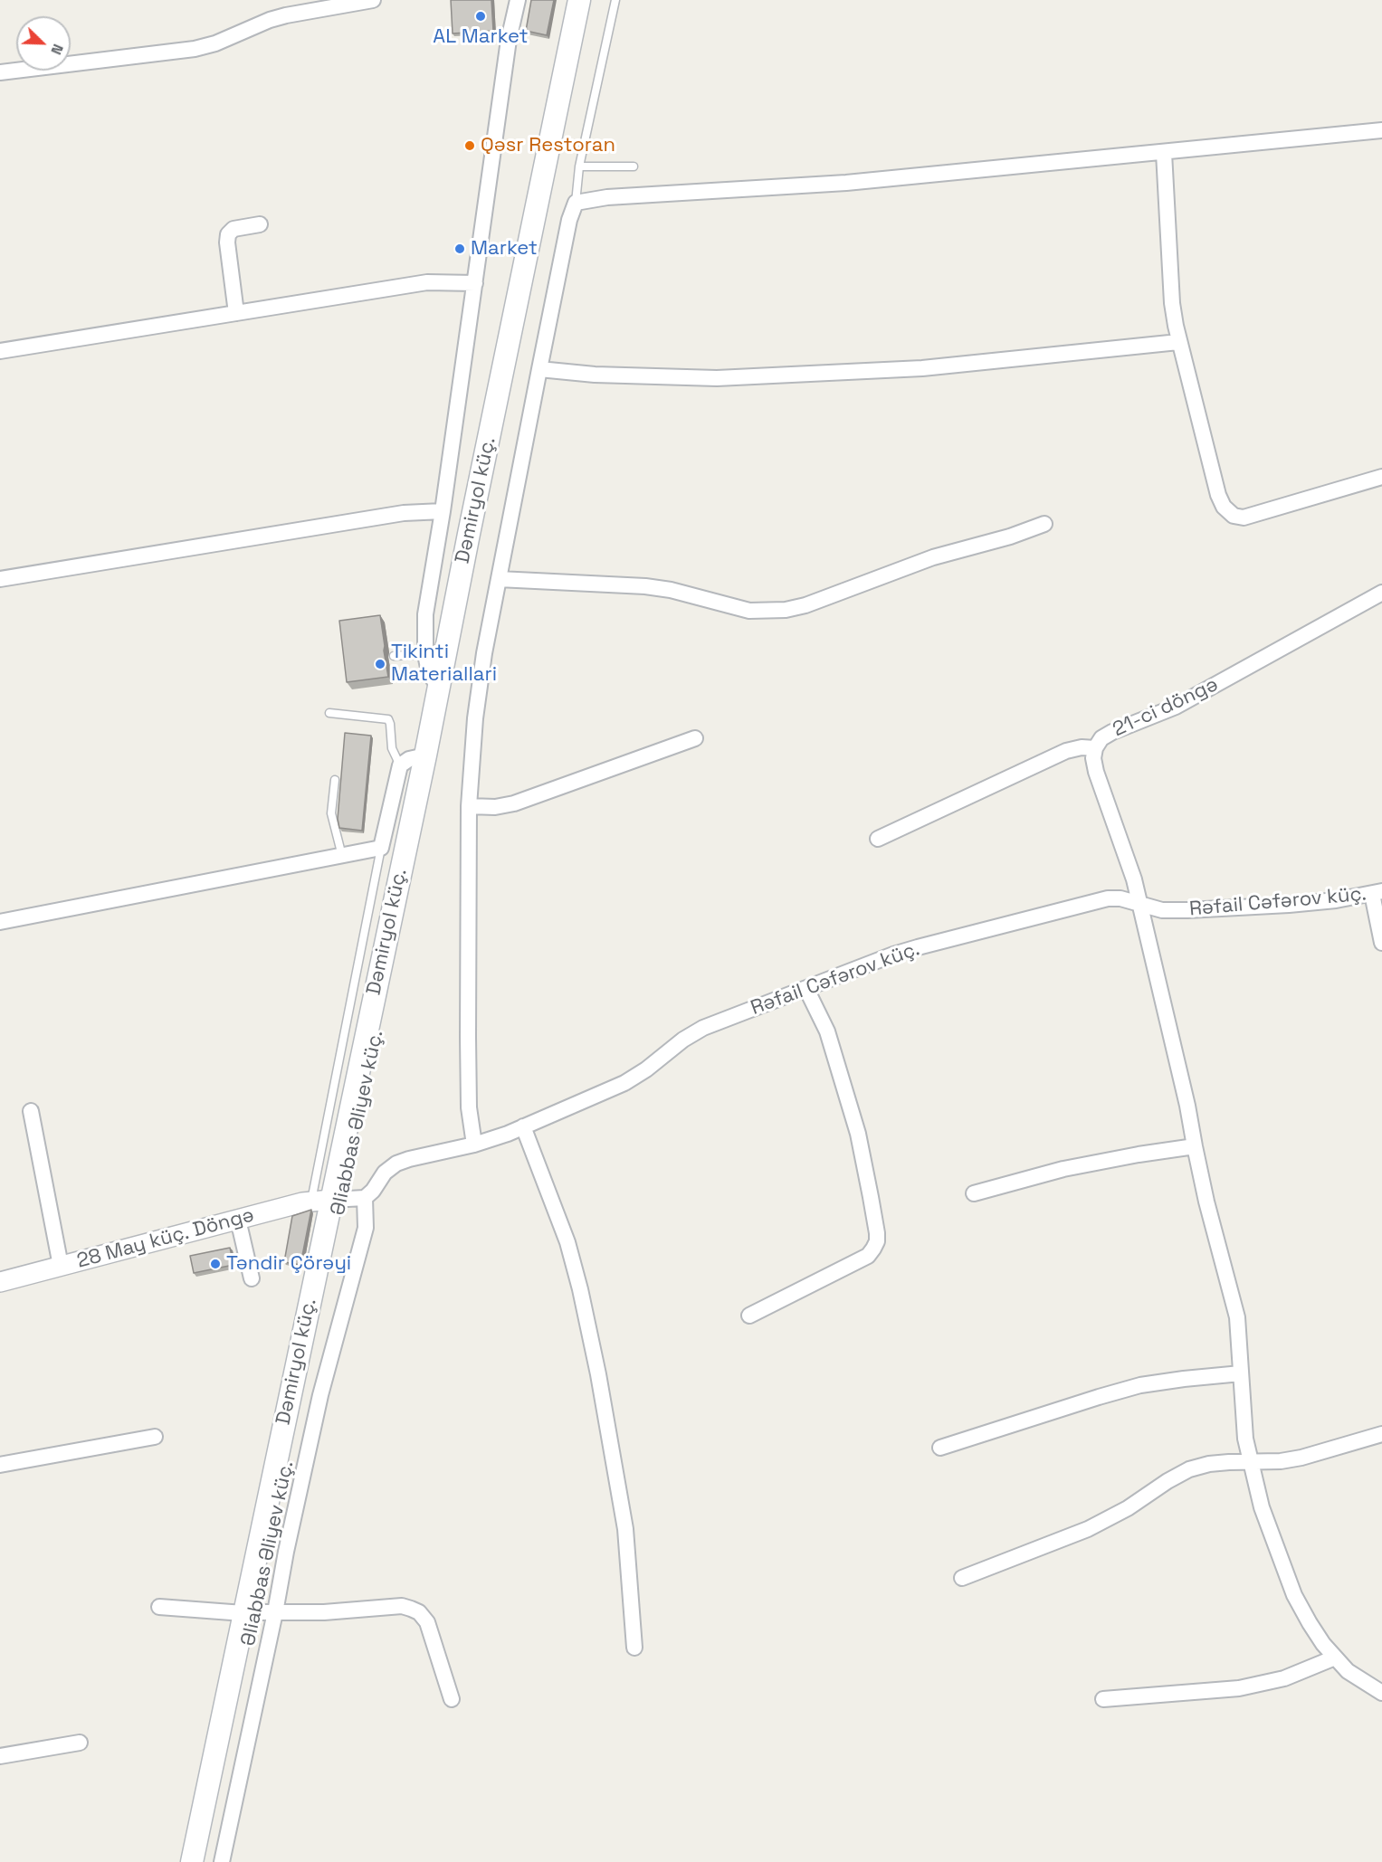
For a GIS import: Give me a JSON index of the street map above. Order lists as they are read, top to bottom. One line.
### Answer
{"streets":{"main road":["Dəmiryol küç.","Əliabbas Əliyev küç."],"street":["21-ci döngə","Rəfail Cəfərov küç.","28 May küç. Döngə"]},"crossings":[["Dəmiryol küç.","Əliabbas Əliyev küç."],["Dəmiryol küç.","28 May küç. Döngə"],["21-ci döngə","Rəfail Cəfərov küç."],["Əliabbas Əliyev küç.","28 May küç. Döngə"]],"places":["AL Market","Qəsr Restoran","Market","Tikinti Materiallari","Təndir Çörəyi"],"north":"bottom right"}
